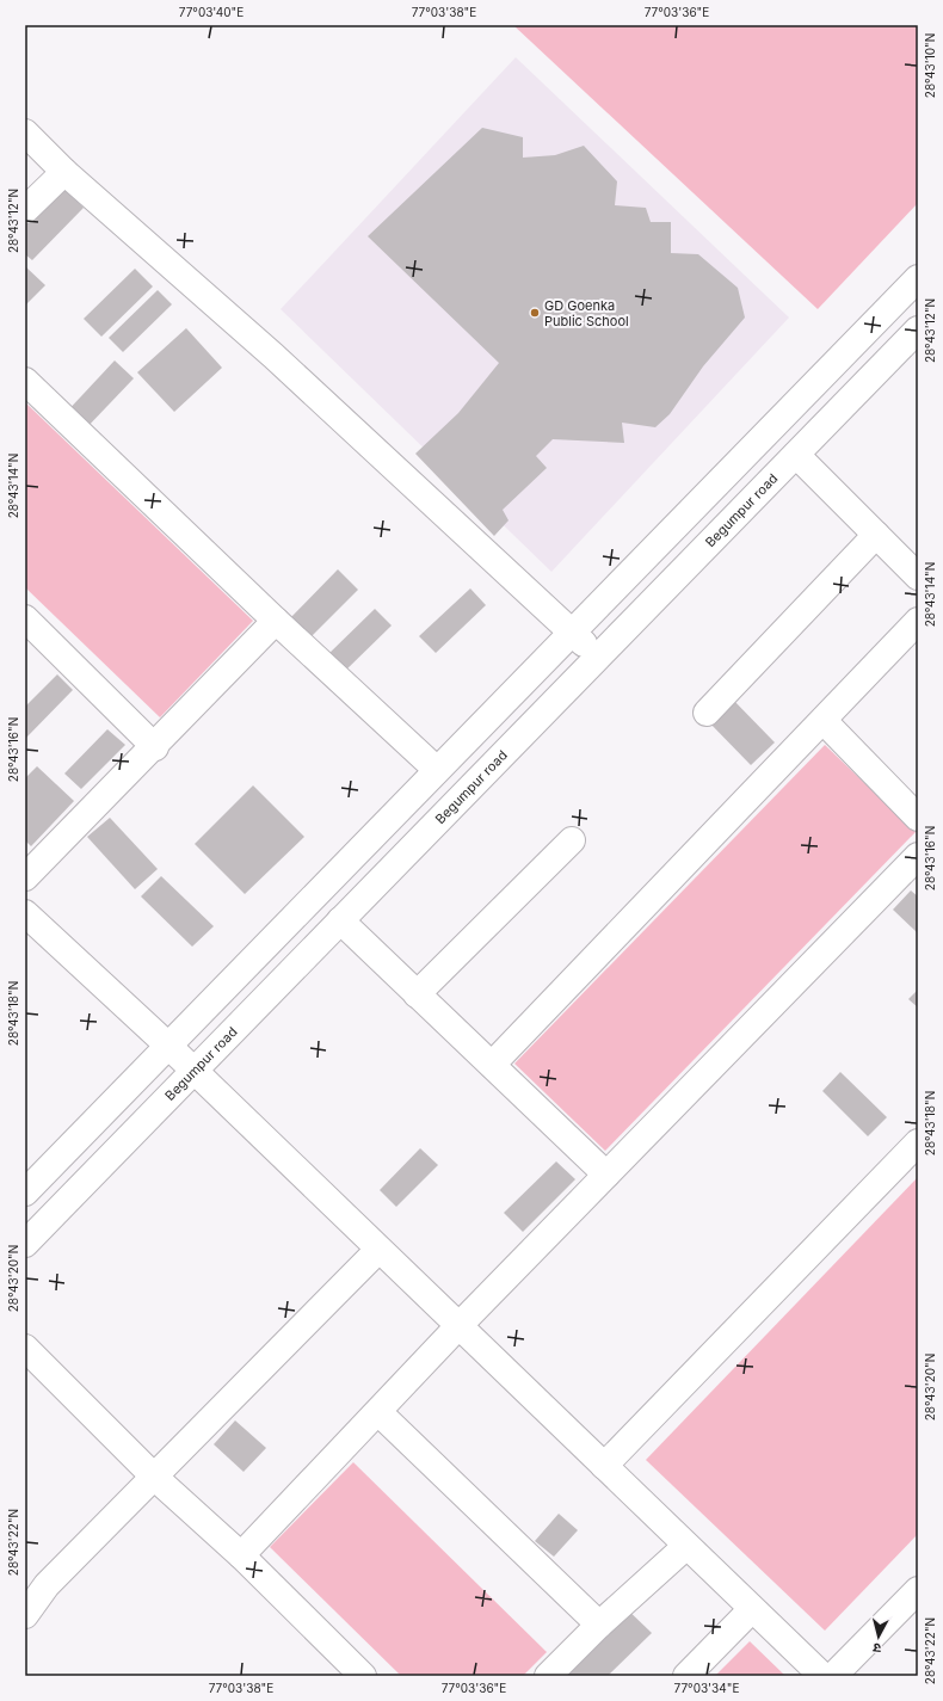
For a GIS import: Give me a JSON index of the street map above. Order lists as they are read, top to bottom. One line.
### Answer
{"streets":{"street":["Begumpur road"]},"places":["GD Goenka Public School"],"north":"bottom","coordinates":["77°03'40\"E","77°03'38\"E","77°03'36\"E","28°43'10\"N","28°43'12\"N","28°43'14\"N","28°43'16\"N","28°43'18\"N","28°43'20\"N","28°43'22\"N","77°03'34\"E"]}
